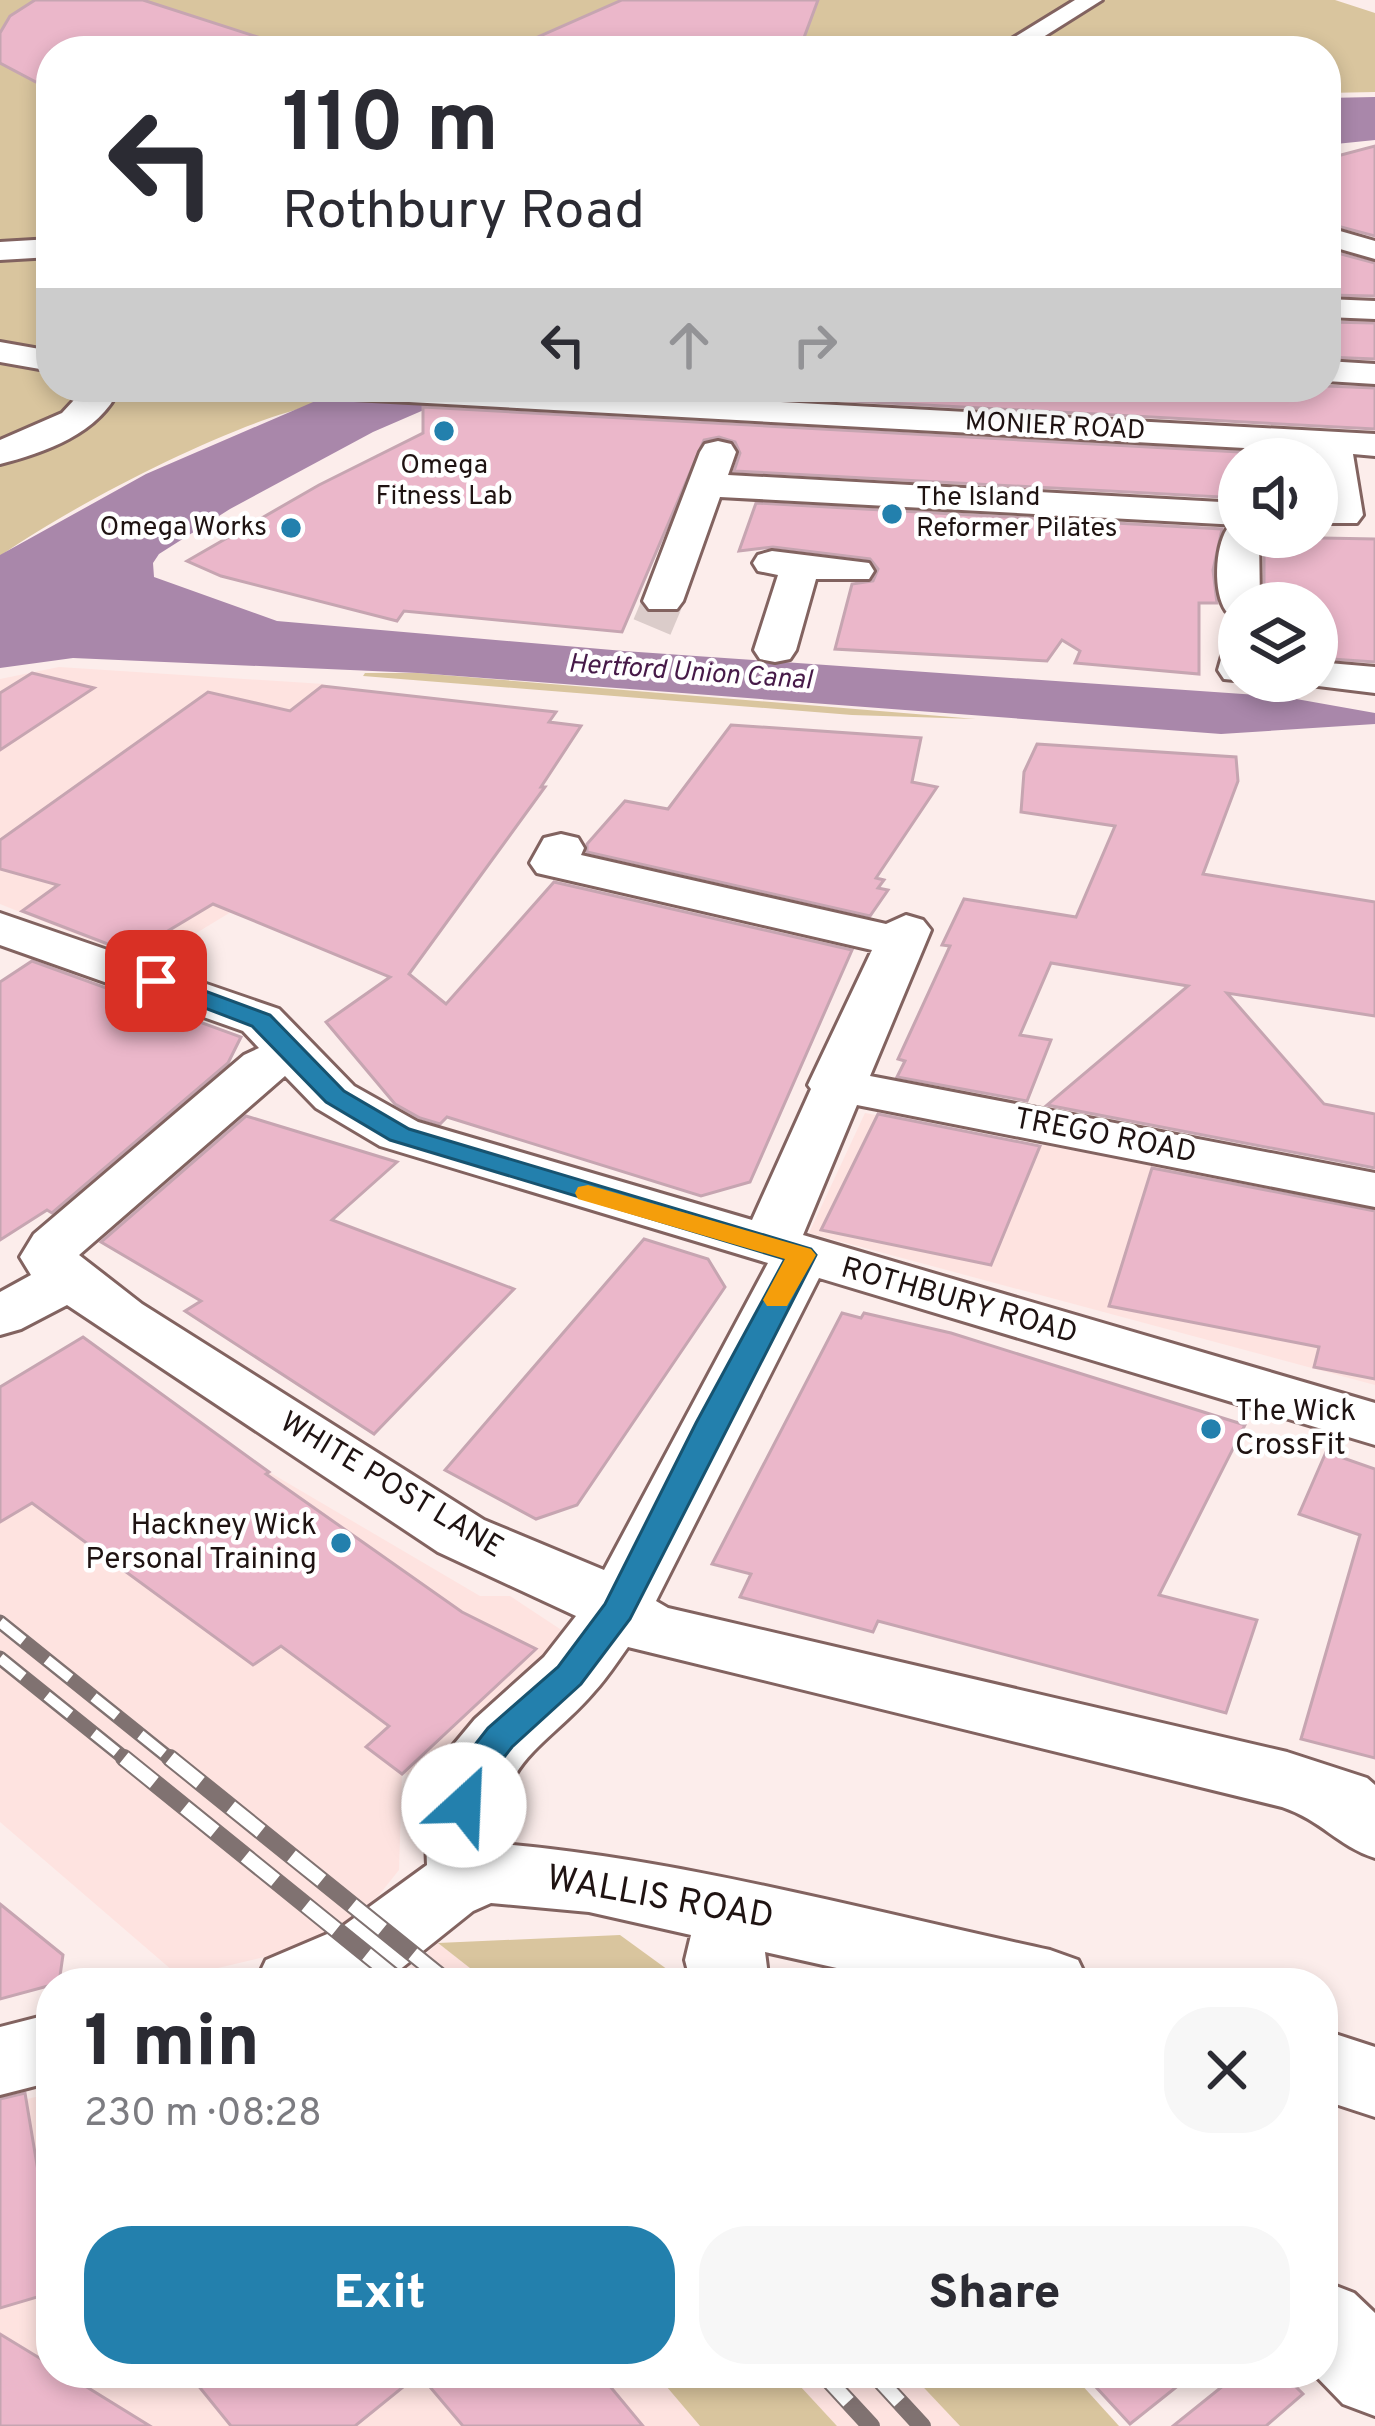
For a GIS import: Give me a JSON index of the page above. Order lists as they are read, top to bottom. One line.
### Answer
{"streets":{"street":["MONIER ROAD","TREGO ROAD","ROTHBURY ROAD","WHITE POST LANE","WALLIS ROAD"]},"water":["Hertford Union Canal"],"places":["Omega Fitness Lab","The Island Reformer Pilates","Omega Works","The Wick CrossFit","Hackney Wick Personal Training"],"page":{"turn":["110 m","Rothbury Road"],"heading":["1 min","230 m · 08:28"],"buttons":["Exit","Share"]}}
